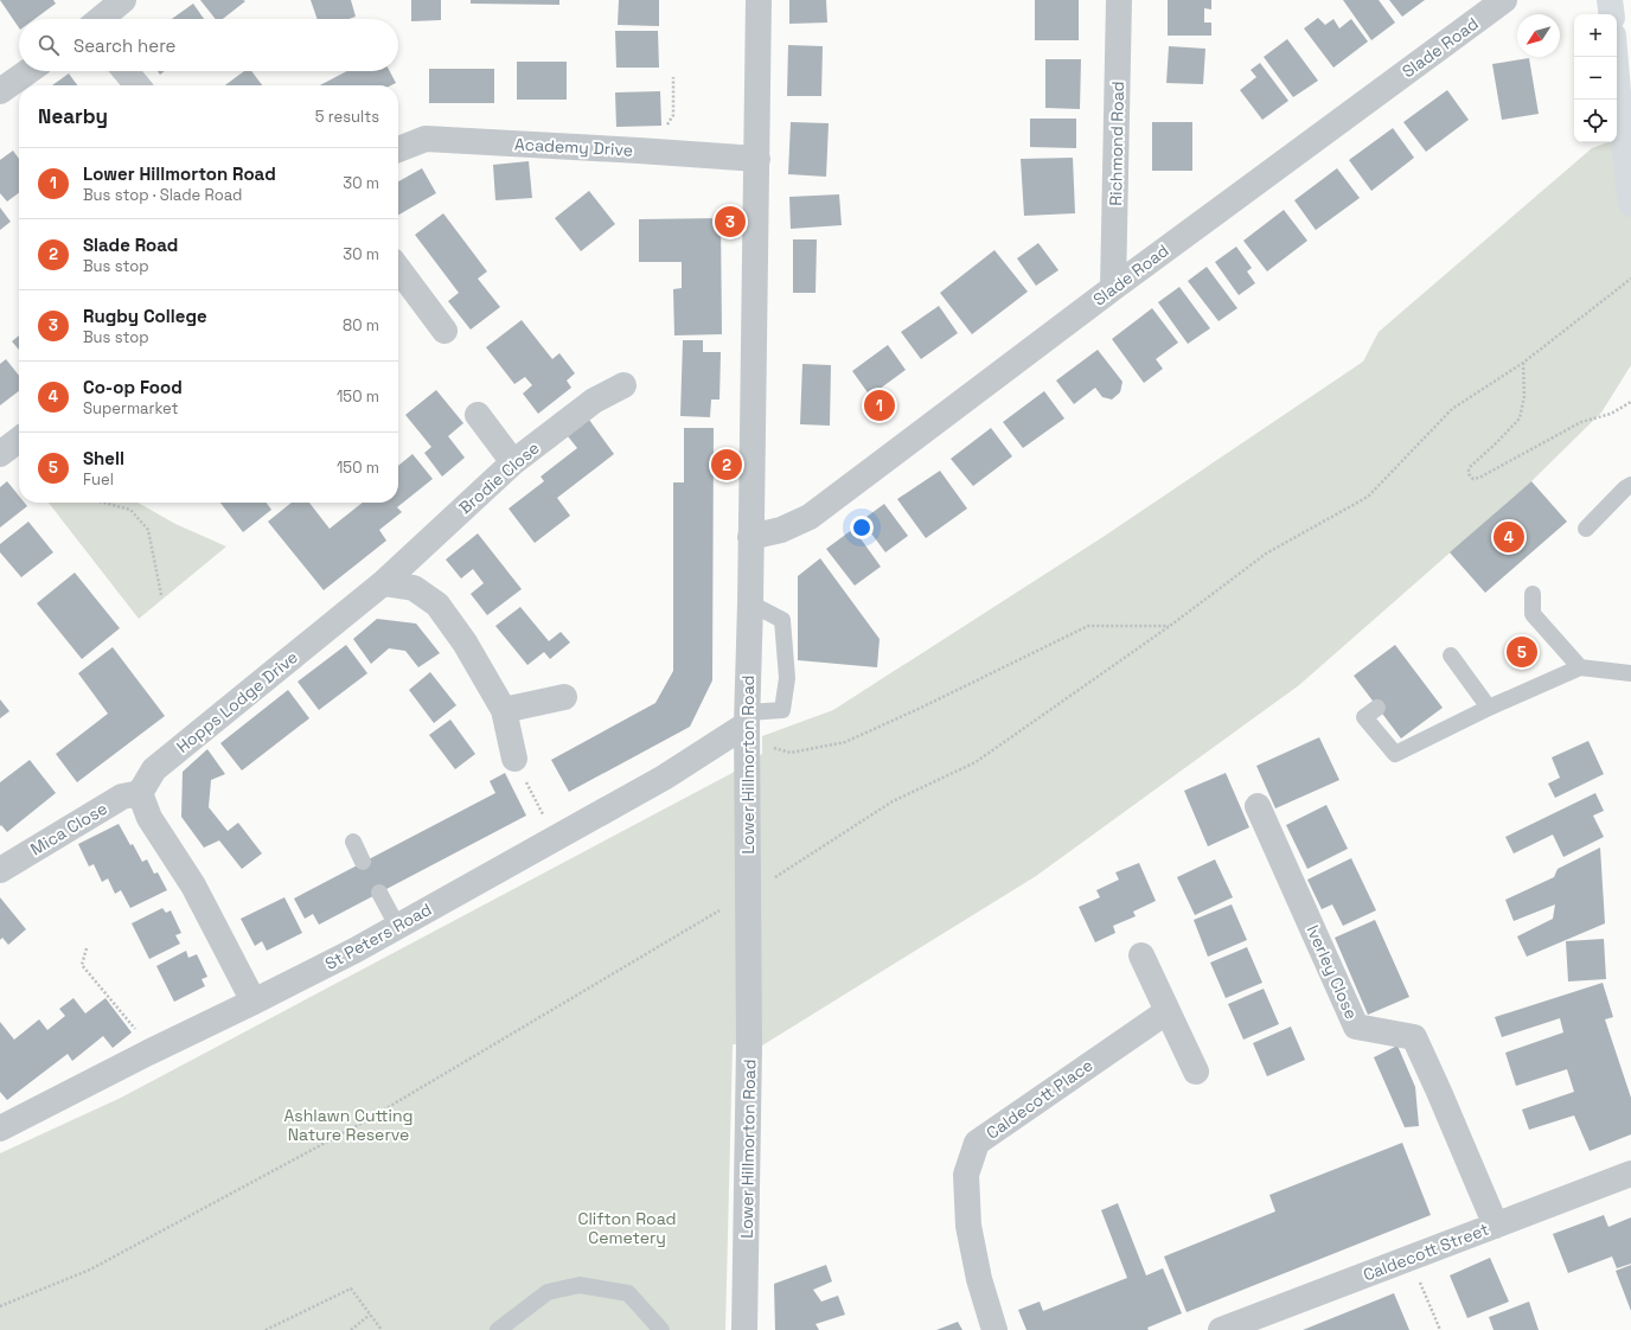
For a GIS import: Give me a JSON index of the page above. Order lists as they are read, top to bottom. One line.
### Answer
{"streets":{"street":["Slade Road","Richmond Road","Academy Drive","Brodie Close","Hopps Lodge Drive","Lower Hillmorton Road","Mica Close","St Peters Road","Iverley Close","Caldecott Place","Caldecott Street"]},"crossings":[["Slade Road","Richmond Road"],["Slade Road","Lower Hillmorton Road"],["Academy Drive","Lower Hillmorton Road"],["Brodie Close","Hopps Lodge Drive"],["Hopps Lodge Drive","Mica Close"],["Lower Hillmorton Road","St Peters Road"],["Iverley Close","Caldecott Street"]],"parks":["Ashlawn Cutting Nature Reserve","Clifton Road Cemetery"],"north":"bottom left","page":{"map_buttons":["+","−"],"search":"Search here","heading":["Nearby","5 results"],"list":[{"mark":"1","name":"Lower Hillmorton Road","note":"Bus stop · Slade Road","value":"30 m"},{"mark":"2","name":"Slade Road","note":"Bus stop","value":"30 m"},{"mark":"3","name":"Rugby College","note":"Bus stop","value":"80 m"},{"mark":"4","name":"Co-op Food","note":"Supermarket","value":"150 m"},{"mark":"5","name":"Shell","note":"Fuel","value":"150 m"}],"pins":["3","1","2","4","5"]}}
